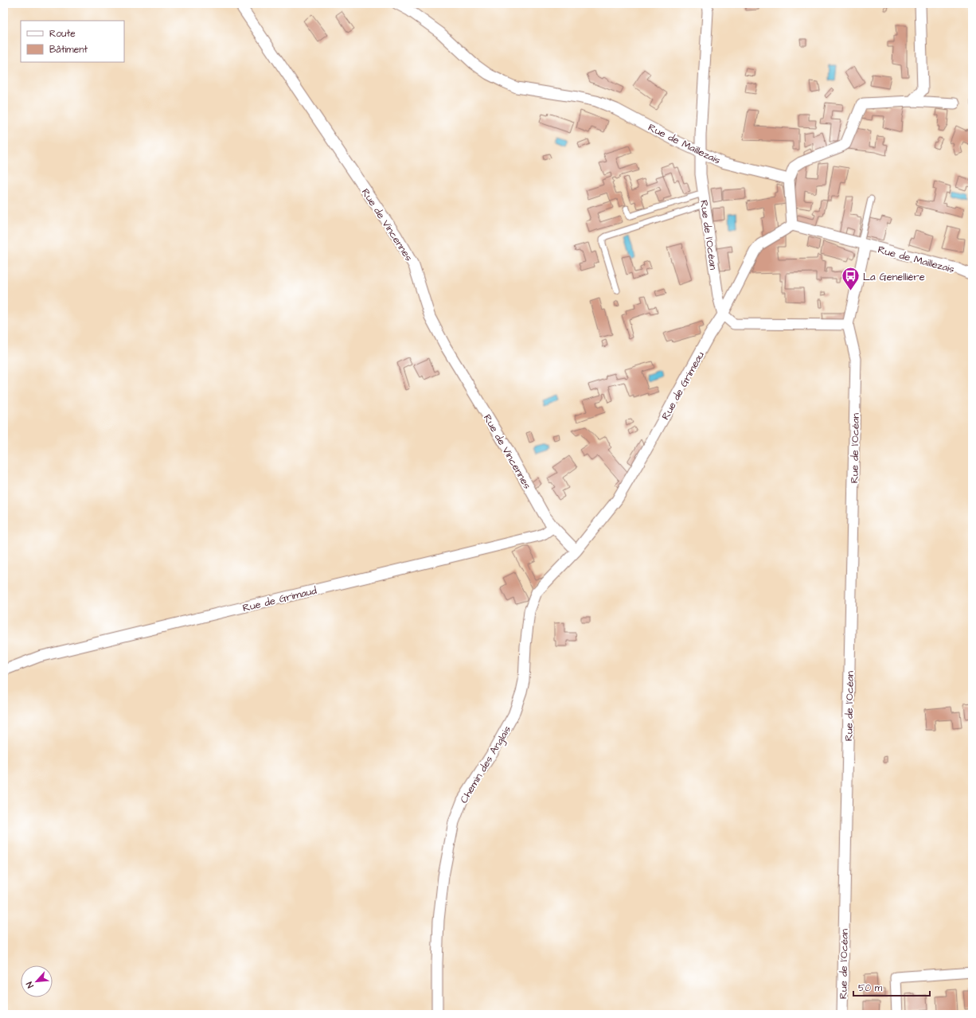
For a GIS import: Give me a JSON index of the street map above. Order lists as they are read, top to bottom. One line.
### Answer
{"streets":{"street":["Rue de Maillezais","Rue de Vincennes","Rue de l'Océan","Rue de Grimeau","Rue de Grimaud","Chemin des Anglais"]},"crossings":[["Rue de Maillezais","Rue de l'Océan"],["Rue de Maillezais","Rue de Grimeau"],["Rue de Vincennes","Rue de Grimeau"],["Rue de Vincennes","Rue de Grimaud"],["Rue de Vincennes","Chemin des Anglais"],["Rue de l'Océan","Rue de Grimeau"],["Rue de Grimeau","Chemin des Anglais"]],"places":{"bus stop":["La Genellière"]},"legend":["Route","Bâtiment"],"scale_bar":"50 m","north":"bottom left"}
